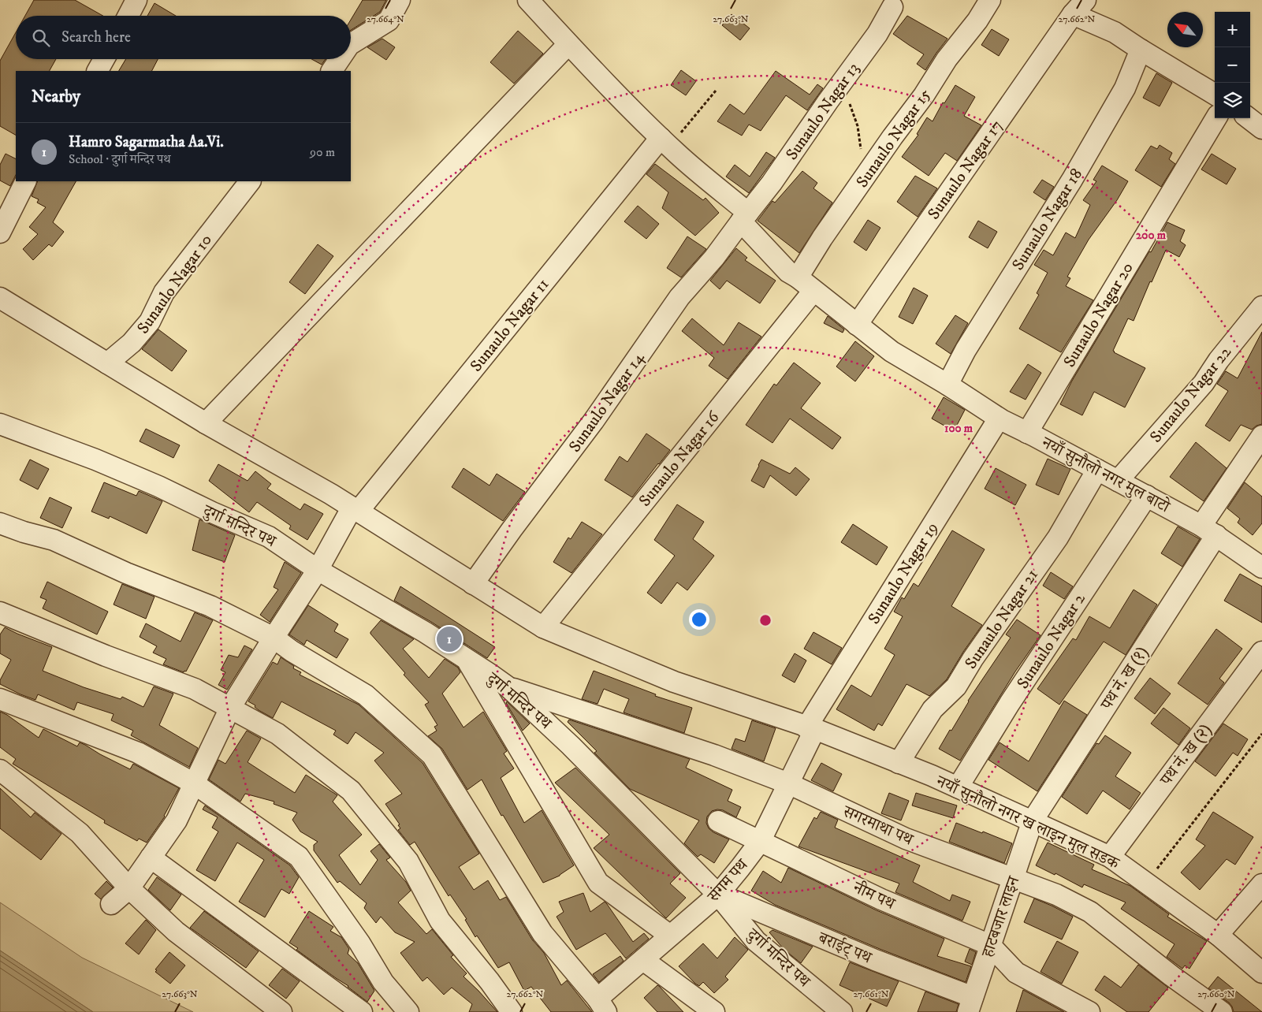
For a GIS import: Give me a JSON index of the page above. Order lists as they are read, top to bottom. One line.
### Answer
{"streets":{"street":["Sunaulo Nagar 13","Sunaulo Nagar 15","Sunaulo Nagar 17","Sunaulo Nagar 18","Sunaulo Nagar 10","Sunaulo Nagar 20","Sunaulo Nagar 11","Sunaulo Nagar 22","Sunaulo Nagar 14","Sunaulo Nagar 16","नयाँ सुनौलो नगर मुल बाटो","दुर्गा मन्दिर पथ","Sunaulo Nagar 19","Sunaulo Nagar 21","Sunaulo Nagar 2","पथ नं. ख (१)","पथ नं. ख (२)","नयाँ सुनौलो नगर ख लाइन मुल सडक","सगरमाथा पथ","संगम पथ","नीम पथ","हाटबजार लाइन","बराईट् पथ"]},"crossings":[["Sunaulo Nagar 13","Sunaulo Nagar 14"],["Sunaulo Nagar 13","नयाँ सुनौलो नगर मुल बाटो"],["Sunaulo Nagar 15","नयाँ सुनौलो नगर मुल बाटो"],["Sunaulo Nagar 17","नयाँ सुनौलो नगर मुल बाटो"],["Sunaulo Nagar 18","नयाँ सुनौलो नगर मुल बाटो"],["Sunaulo Nagar 10","नयाँ सुनौलो नगर ख लाइन मुल सडक"],["Sunaulo Nagar 20","नयाँ सुनौलो नगर मुल बाटो"],["Sunaulo Nagar 11","नयाँ सुनौलो नगर मुल बाटो"],["Sunaulo Nagar 11","दुर्गा मन्दिर पथ"],["Sunaulo Nagar 11","नयाँ सुनौलो नगर ख लाइन मुल सडक"],["Sunaulo Nagar 22","नयाँ सुनौलो नगर मुल बाटो"],["Sunaulo Nagar 14","नयाँ सुनौलो नगर मुल बाटो"],["Sunaulo Nagar 14","नयाँ सुनौलो नगर ख लाइन मुल सडक"],["Sunaulo Nagar 16","नयाँ सुनौलो नगर मुल बाटो"],["Sunaulo Nagar 16","नयाँ सुनौलो नगर ख लाइन मुल सडक"],["नयाँ सुनौलो नगर मुल बाटो","Sunaulo Nagar 19"],["नयाँ सुनौलो नगर मुल बाटो","Sunaulo Nagar 21"],["नयाँ सुनौलो नगर मुल बाटो","Sunaulo Nagar 2"],["नयाँ सुनौलो नगर मुल बाटो","पथ नं. ख (१)"],["दुर्गा मन्दिर पथ","सगरमाथा पथ"],["दुर्गा मन्दिर पथ","संगम पथ"],["दुर्गा मन्दिर पथ","बराईट् पथ"],["Sunaulo Nagar 19","नयाँ सुनौलो नगर ख लाइन मुल सडक"],["Sunaulo Nagar 19","संगम पथ"],["Sunaulo Nagar 21","नयाँ सुनौलो नगर ख लाइन मुल सडक"],["Sunaulo Nagar 2","नयाँ सुनौलो नगर ख लाइन मुल सडक"],["पथ नं. ख (१)","नयाँ सुनौलो नगर ख लाइन मुल सडक"],["पथ नं. ख (१)","हाटबजार लाइन"],["पथ नं. ख (२)","नयाँ सुनौलो नगर ख लाइन मुल सडक"],["नयाँ सुनौलो नगर ख लाइन मुल सडक","संगम पथ"],["नयाँ सुनौलो नगर ख लाइन मुल सडक","हाटबजार लाइन"],["सगरमाथा पथ","संगम पथ"],["सगरमाथा पथ","हाटबजार लाइन"],["संगम पथ","नीम पथ"],["संगम पथ","बराईट् पथ"],["नीम पथ","हाटबजार लाइन"],["हाटबजार लाइन","बराईट् पथ"]],"north":"top left","page":{"map_buttons":["+","−"],"search":"Search here","heading":"Nearby","list":[{"mark":"1","name":"Hamro Sagarmatha Aa.Vi.","note":"School · दुर्गा मन्दिर पथ","value":"90 m"}],"pins":"1"},"coordinates":["27.664°N","27.663°N","27.662°N","27.661°N","27.660°N"],"rings":["200 m","100 m"]}
